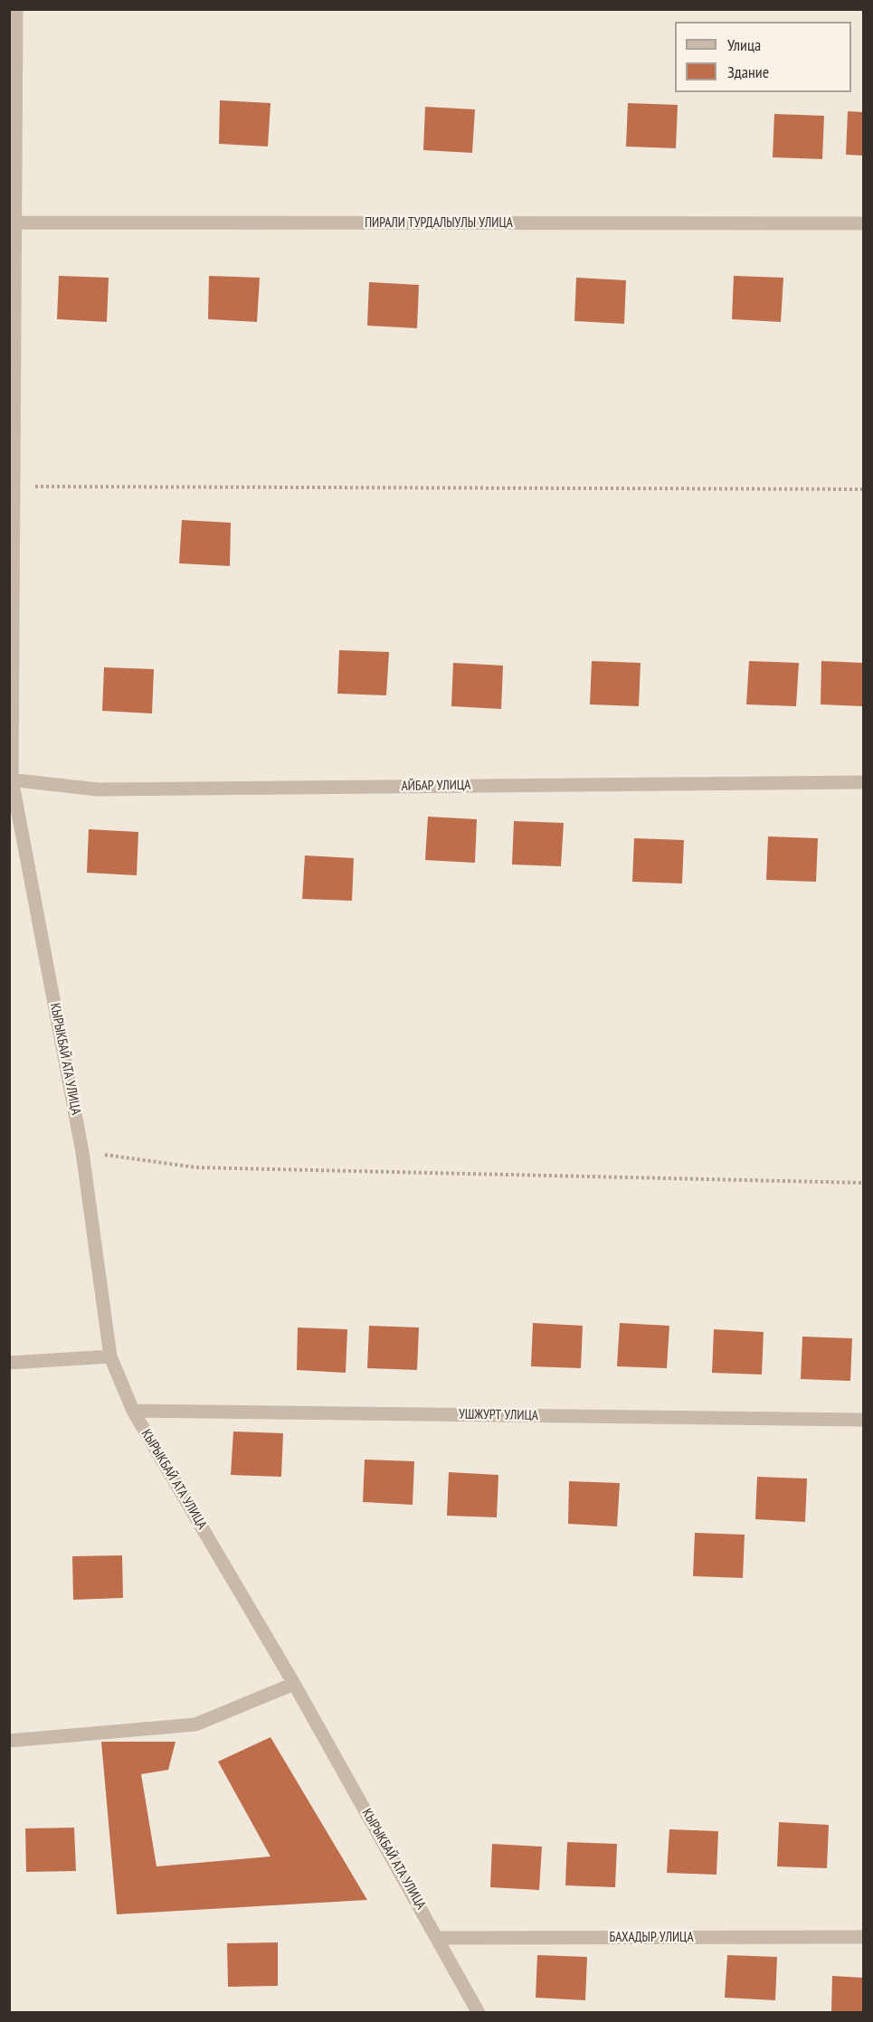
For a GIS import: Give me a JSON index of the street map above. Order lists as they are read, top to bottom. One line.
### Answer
{"streets":{"street":["ПИРАЛИ ТУРДАЛЫУЛЫ УЛИЦА","АЙБАР УЛИЦА","КЫРЫКБАЙ АТА УЛИЦА","УШЖУРТ УЛИЦА","БАХАДЫР УЛИЦА"]},"crossings":[["ПИРАЛИ ТУРДАЛЫУЛЫ УЛИЦА","КЫРЫКБАЙ АТА УЛИЦА"],["АЙБАР УЛИЦА","КЫРЫКБАЙ АТА УЛИЦА"],["КЫРЫКБАЙ АТА УЛИЦА","УШЖУРТ УЛИЦА"],["КЫРЫКБАЙ АТА УЛИЦА","БАХАДЫР УЛИЦА"]],"legend":["Улица","Здание"]}
